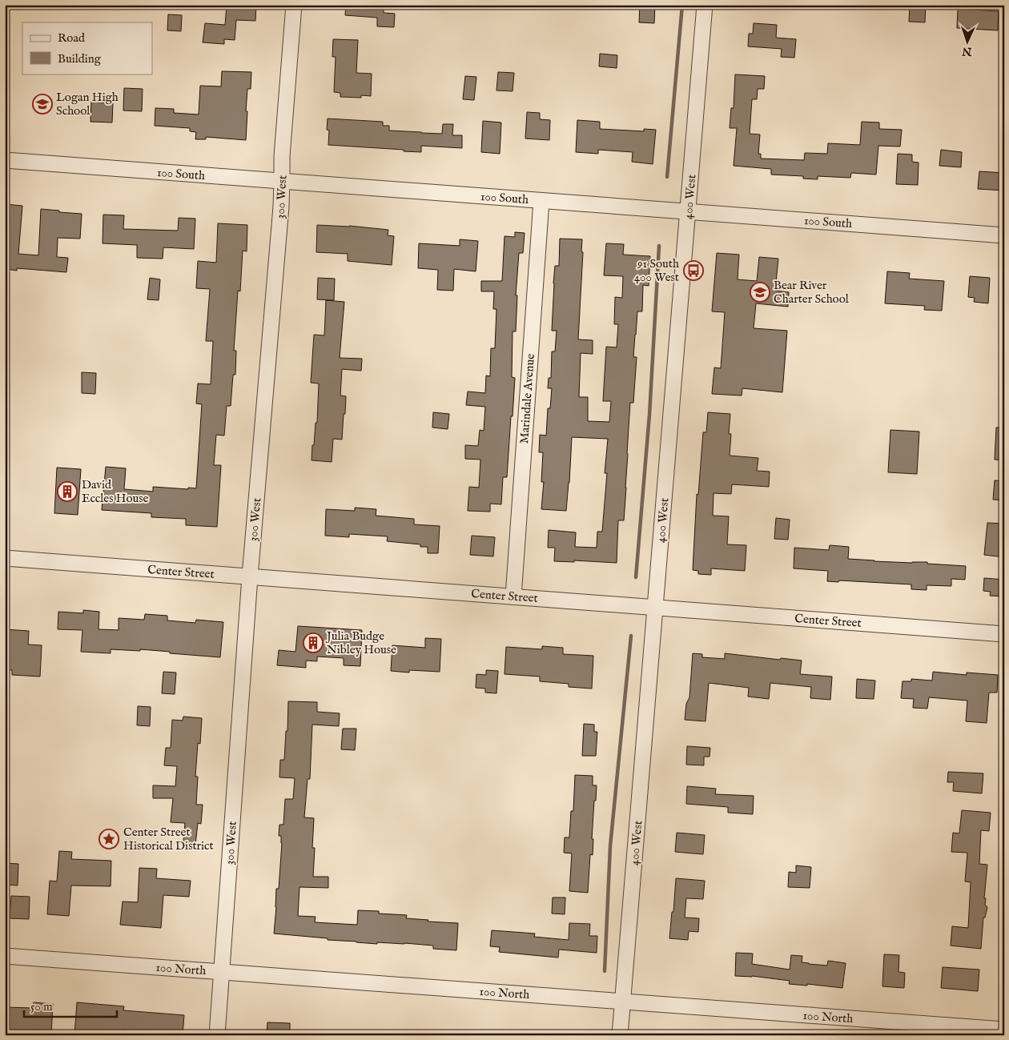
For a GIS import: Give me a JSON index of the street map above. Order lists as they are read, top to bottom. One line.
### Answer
{"streets":{"street":["100 South","300 West","400 West","Marindale Avenue","Center Street","100 North"]},"crossings":[["100 South","300 West"],["100 South","400 West"],["100 South","Marindale Avenue"],["300 West","Center Street"],["300 West","100 North"],["400 West","Center Street"],["400 West","100 North"],["Marindale Avenue","Center Street"]],"places":{"school or university":["Logan High School","Bear River Charter School"],"bus stop":["91 South 400 West"],"building":["David Eccles House","Julia Budge Nibley House"],"place":["Center Street Historical District"]},"legend":["Road","Building"],"scale_bar":"50 m","north":"bottom"}
